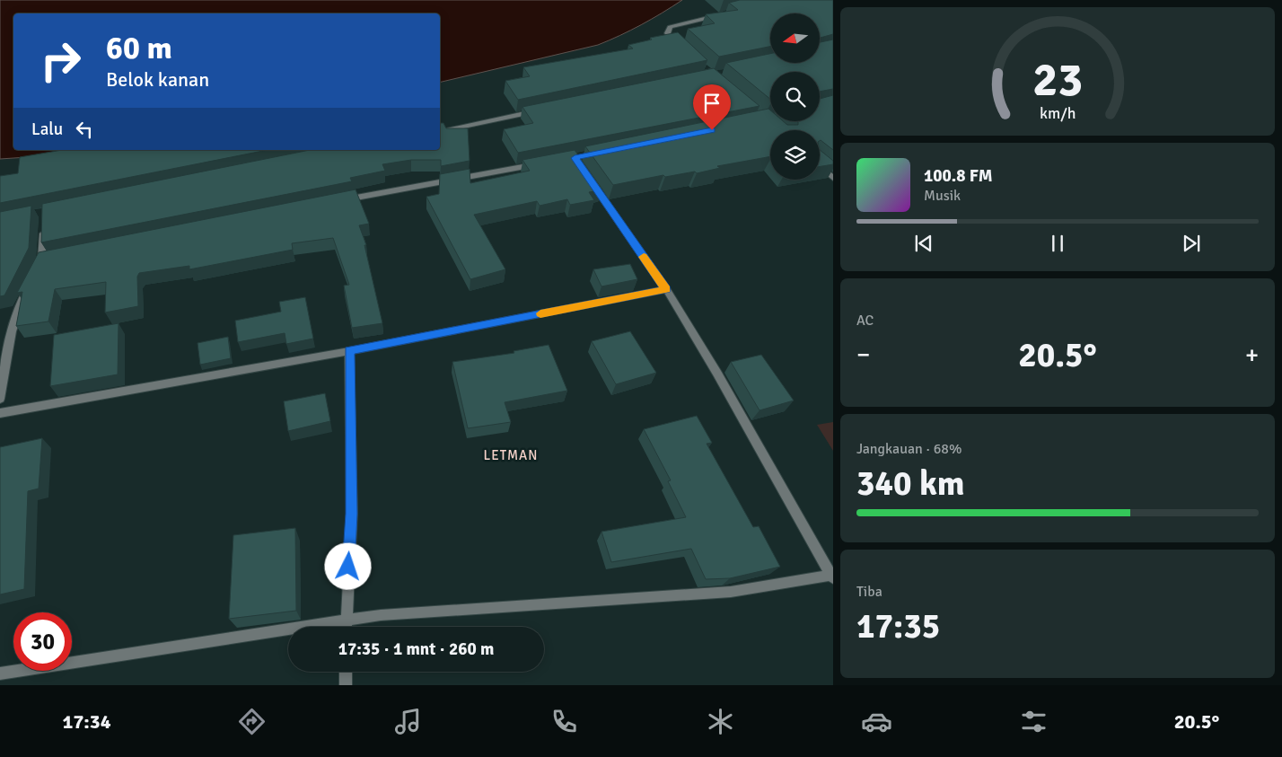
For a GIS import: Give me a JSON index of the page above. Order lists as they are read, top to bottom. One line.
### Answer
{"districts":["LETMAN"],"north":"left","page":{"turn":["60 m","Belok kanan"],"then":"Lalu","song":["100.8 FM","Musik"],"tile":["AC",["Jangkauan · 68%","340 km"],["Tiba","17:35"]],"heat":["−","20.5°","+"],"limit":"30","trip":"17:35 · 1 mnt · 260 m","tabs":["17:34","20.5°"],"gauge":["23","km/h"]}}
